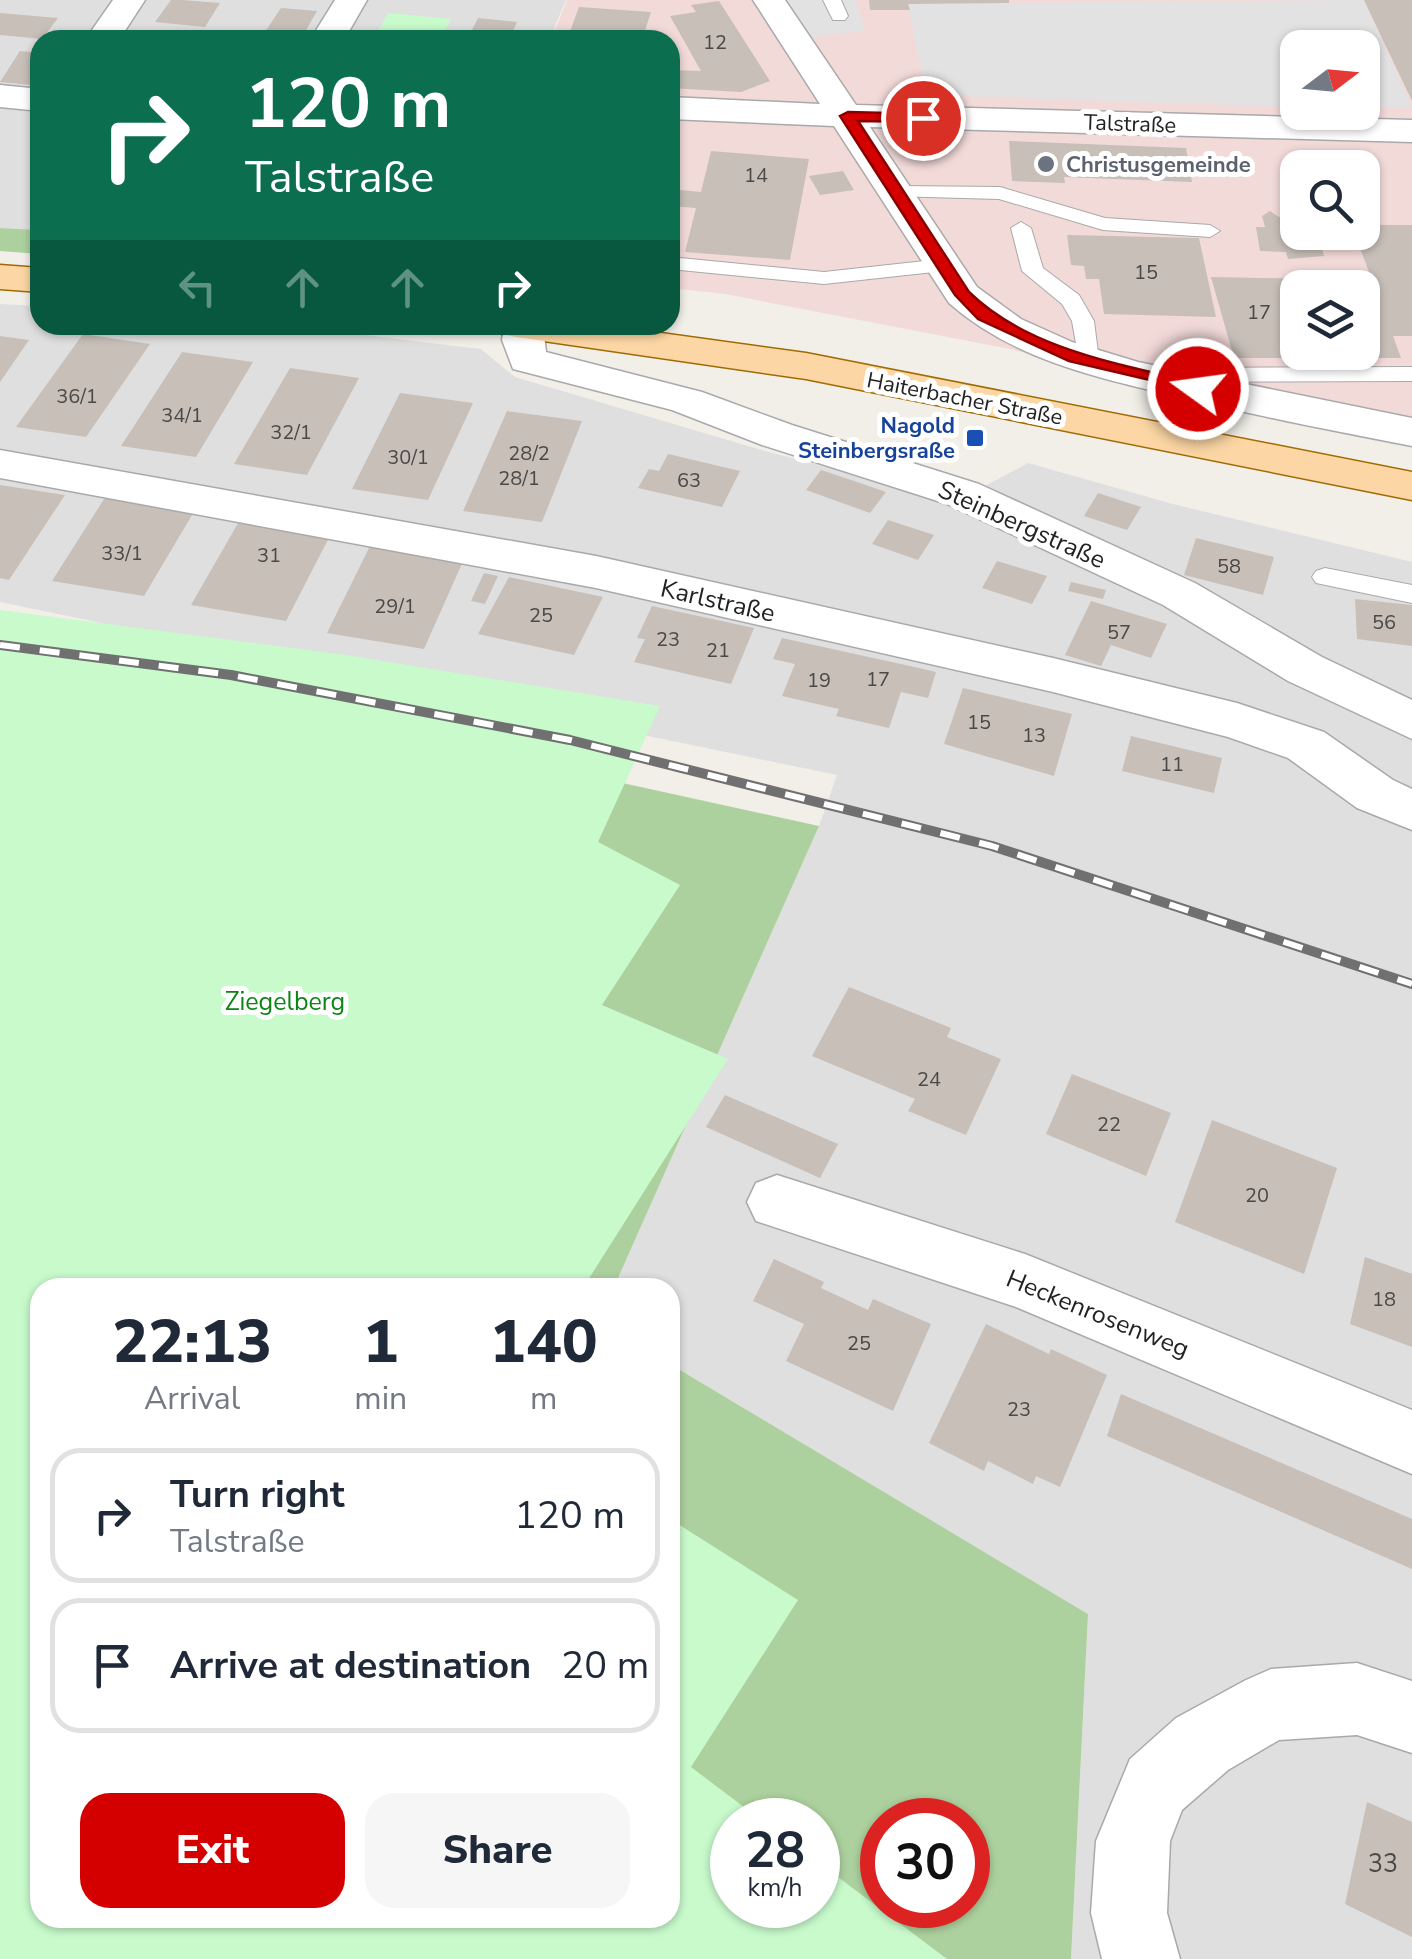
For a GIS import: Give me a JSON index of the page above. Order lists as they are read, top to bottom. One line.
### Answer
{"streets":{"main road":["Haiterbacher Straße"],"street":["Talstraße","Steinbergstraße","Karlstraße","Heckenrosenweg"]},"parks":["Ziegelberg"],"places":{"other":["Christusgemeinde"],"transit":["Nagold Steinbergsraße"]},"house_numbers":["12","14","15","17","36/1","34/1","32/1","28/2","30/1","28/1","63","33/1","31","58","29/1","25","56","57","23","21","17","19","15","13","11","24","22","20","18","25","23","33"],"north":"right","page":{"turn":["120 m","Talstraße"],"eta":["22:13","Arrival","1","min","140","m"],"list":[{"name":"Turn right","note":"Talstraße","value":"120 m"},{"name":"Arrive at destination","value":"20 m"}],"buttons":["Exit","Share"],"speed":"28 km/h","limit":"30"}}
